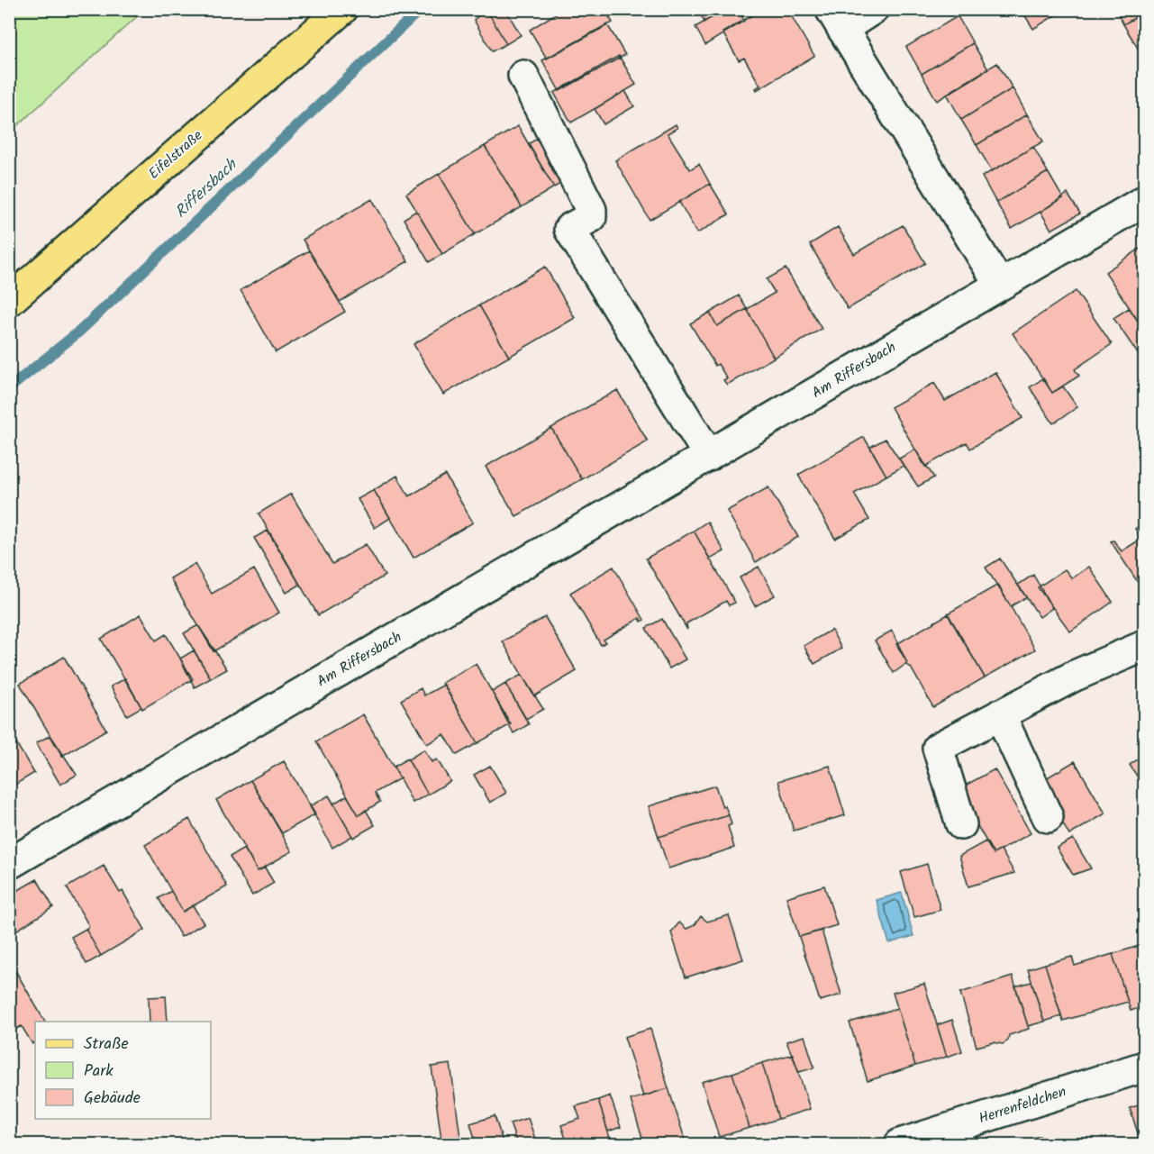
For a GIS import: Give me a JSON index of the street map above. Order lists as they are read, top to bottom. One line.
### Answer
{"streets":{"main road":["Eifelstraße"],"street":["Am Riffersbach","Herrenfeldchen"]},"water":["Riffersbach"],"legend":["Straße","Park","Gebäude"]}
